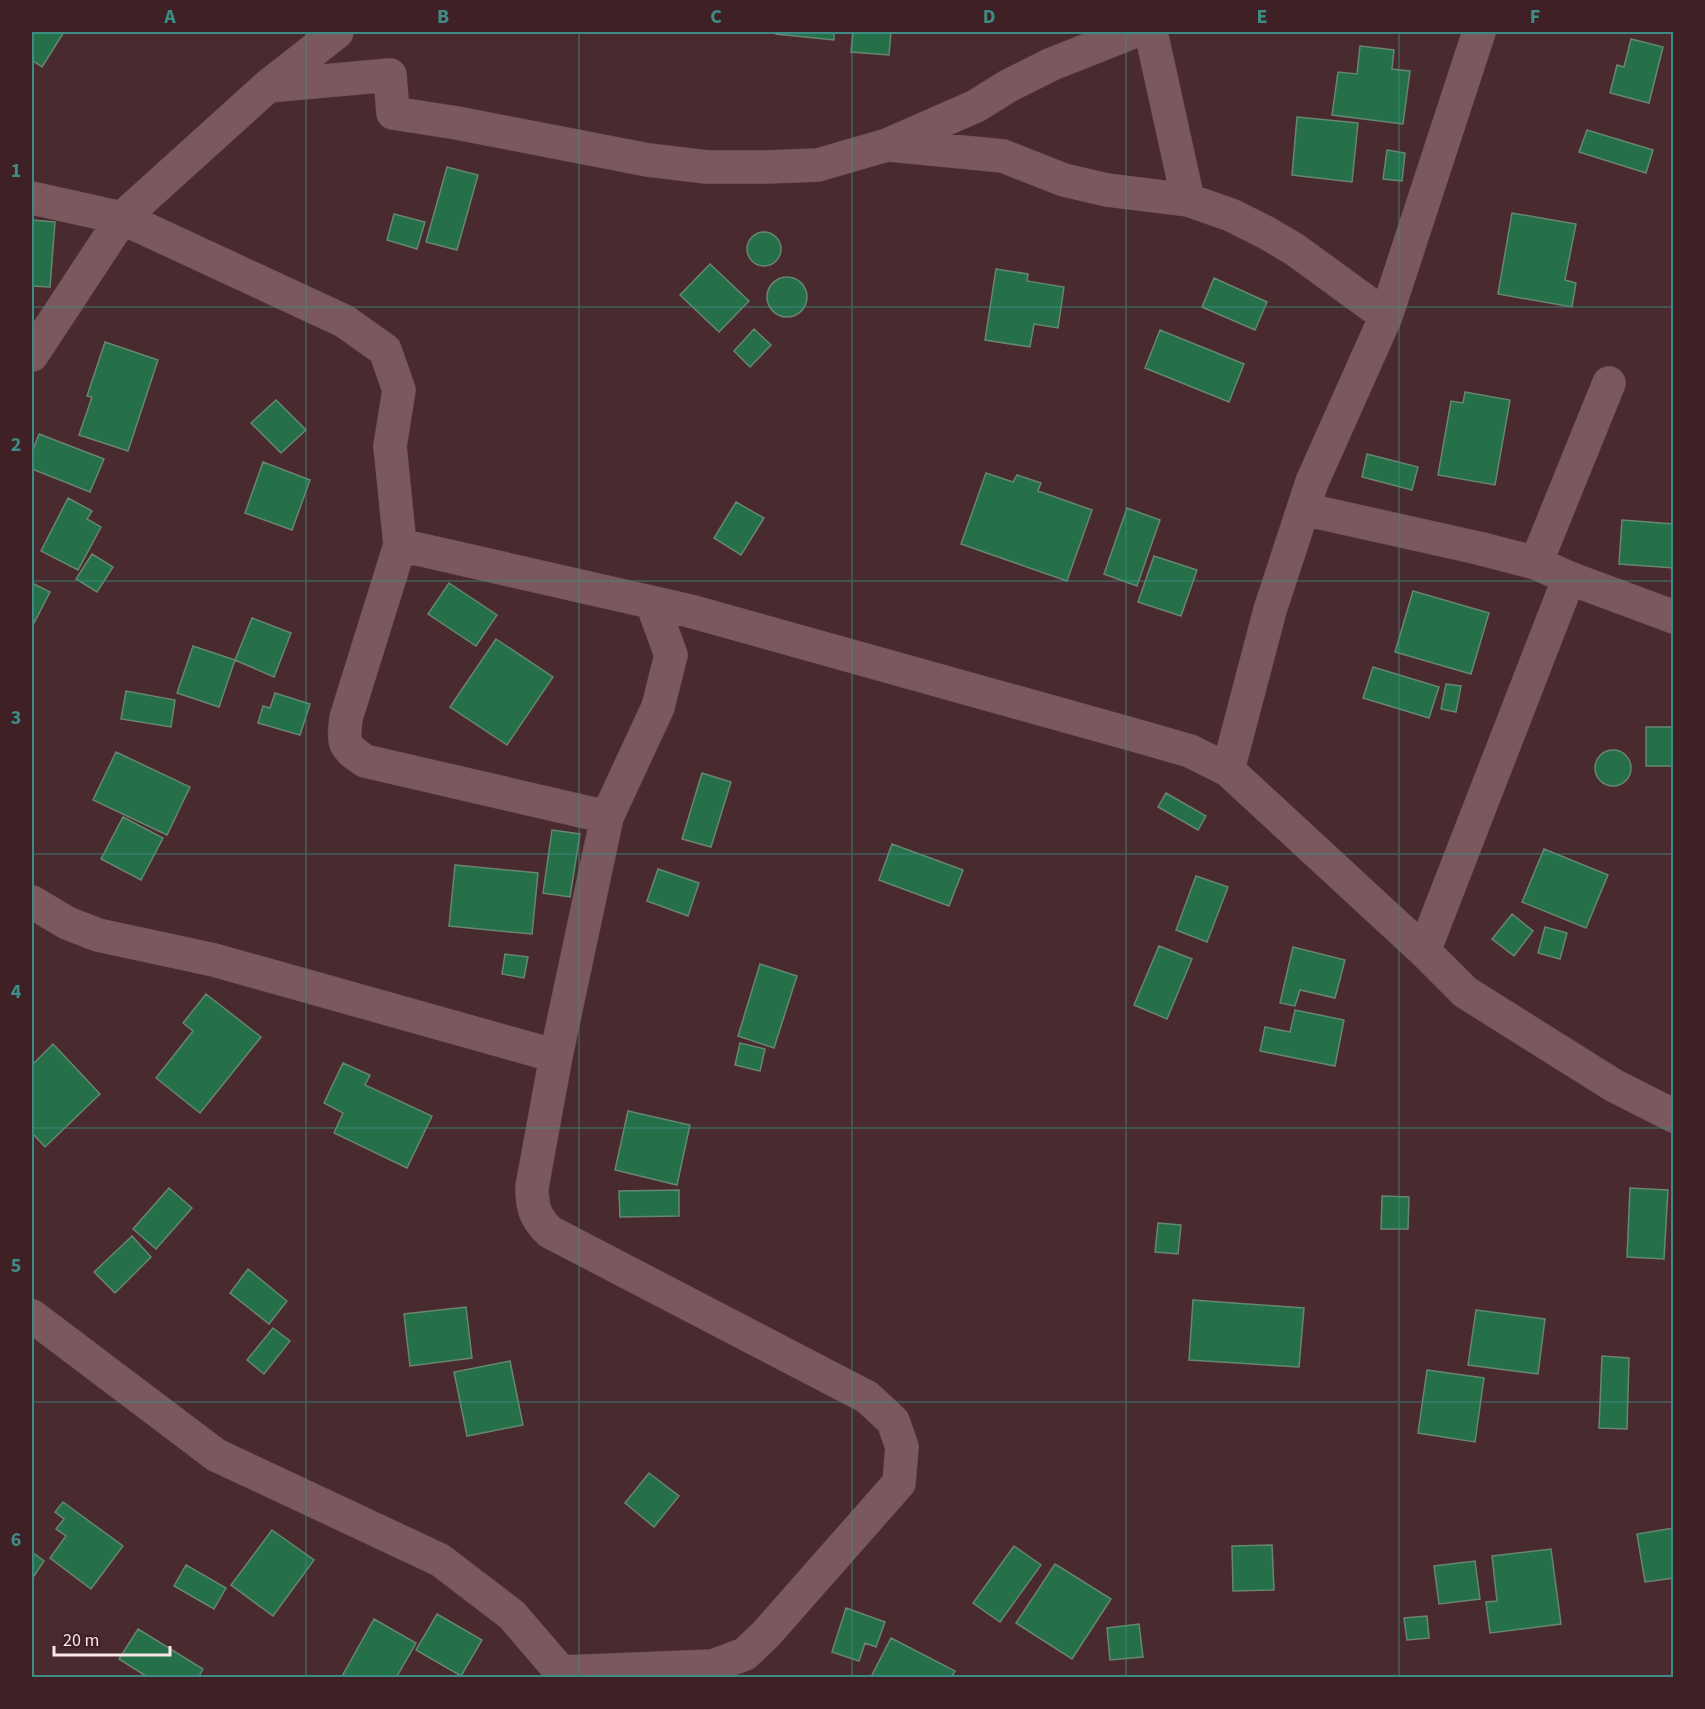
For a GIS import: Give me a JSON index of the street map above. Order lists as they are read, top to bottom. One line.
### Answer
{"scale_bar":"20 m","grid":{"columns":["A","B","C","D","E","F"],"rows":["1","2","3","4","5","6"]}}
